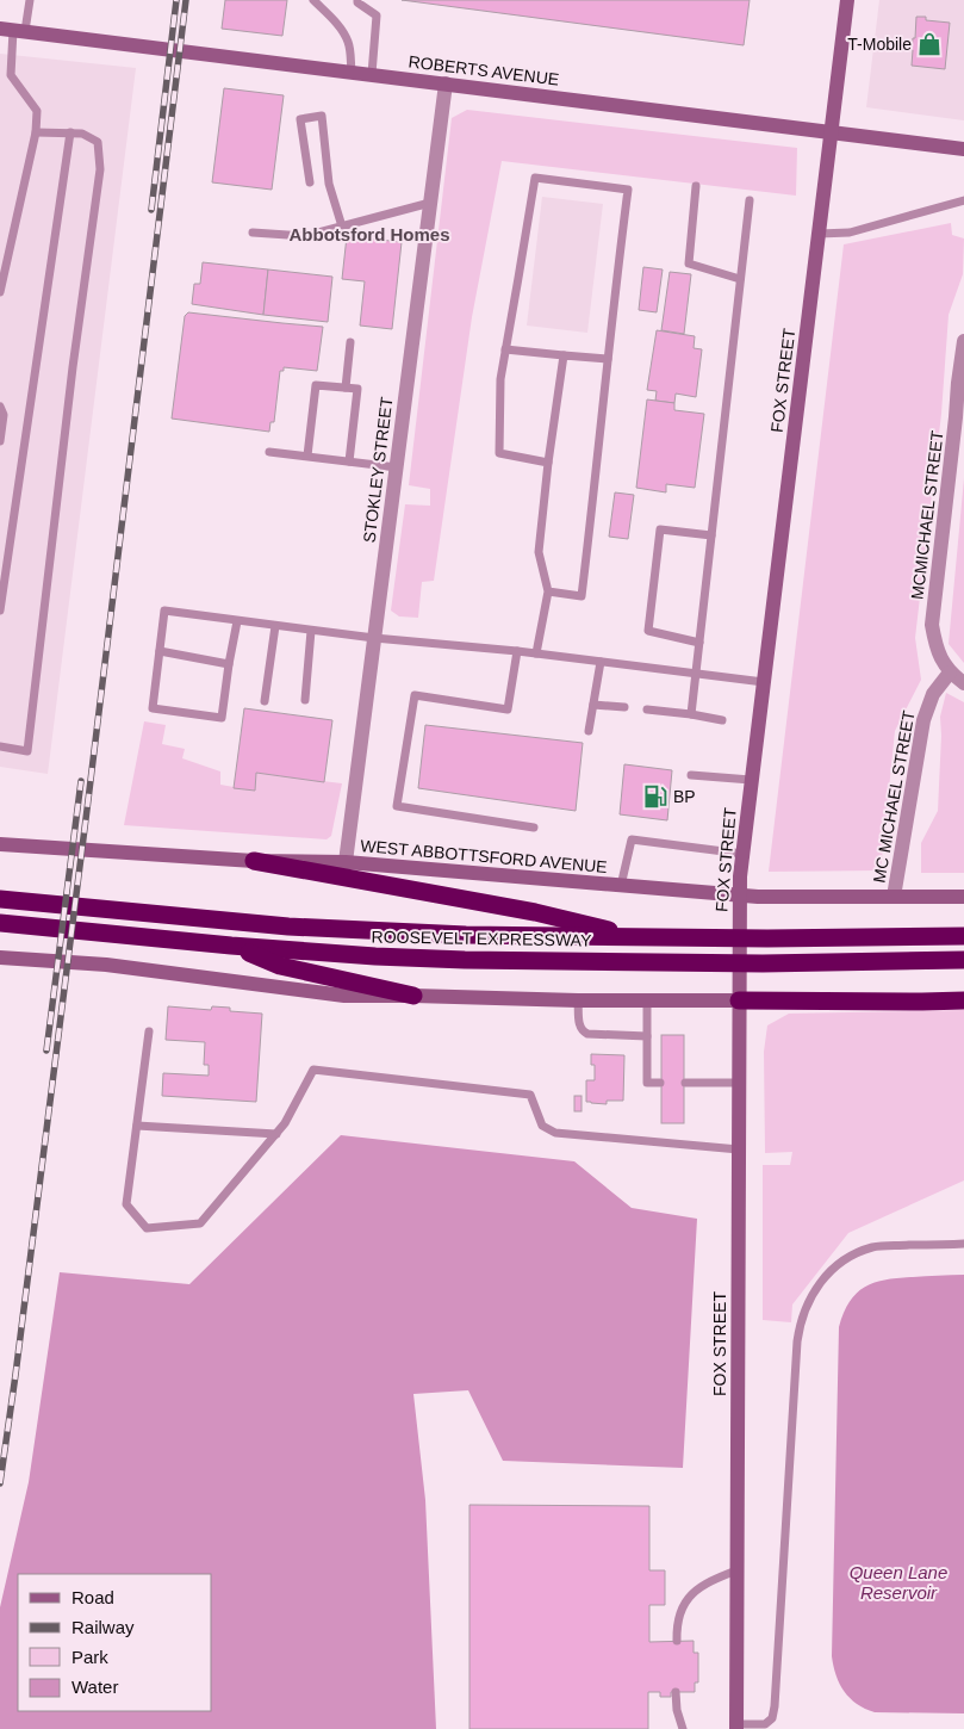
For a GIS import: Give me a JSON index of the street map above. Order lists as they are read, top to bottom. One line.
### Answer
{"streets":{"highway":["ROOSEVELT EXPRESSWAY"],"street":["ROBERTS AVENUE","FOX STREET","STOKLEY STREET","MCMICHAEL STREET","MC MICHAEL STREET","WEST ABBOTTSFORD AVENUE"]},"crossings":[["ROBERTS AVENUE","FOX STREET"],["ROBERTS AVENUE","STOKLEY STREET"],["FOX STREET","WEST ABBOTTSFORD AVENUE"],["STOKLEY STREET","WEST ABBOTTSFORD AVENUE"],["MCMICHAEL STREET","MC MICHAEL STREET"],["MC MICHAEL STREET","WEST ABBOTTSFORD AVENUE"]],"districts":["Abbotsford Homes"],"water":["Queen Lane Reservoir"],"places":{"shop":["T-Mobile"],"fuel station":["BP"]},"legend":["Road","Railway","Park","Water"]}
